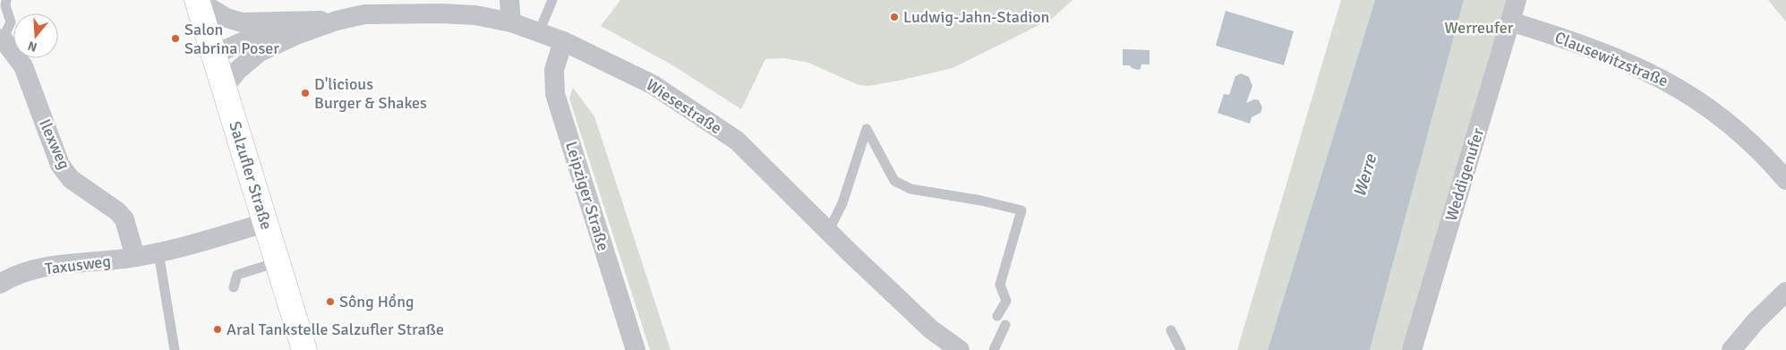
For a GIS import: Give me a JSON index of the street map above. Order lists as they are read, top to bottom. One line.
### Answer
{"streets":{"main road":["Salzufler Straße"],"street":["Clausewitzstraße","Wiesestraße","Ilexweg","Weddigenufer","Leipziger Straße","Taxusweg"]},"crossings":[["Clausewitzstraße","Weddigenufer"],["Wiesestraße","Salzufler Straße"],["Wiesestraße","Leipziger Straße"],["Ilexweg","Taxusweg"],["Salzufler Straße","Taxusweg"]],"water":["Werre"],"parks":["Werreufer"],"places":["Ludwig-Jahn-Stadion","Salon Sabrina Poser","D'licious Burger & Shakes","Sông Hồng","Aral Tankstelle Salzufler Straße"],"north":"bottom"}
